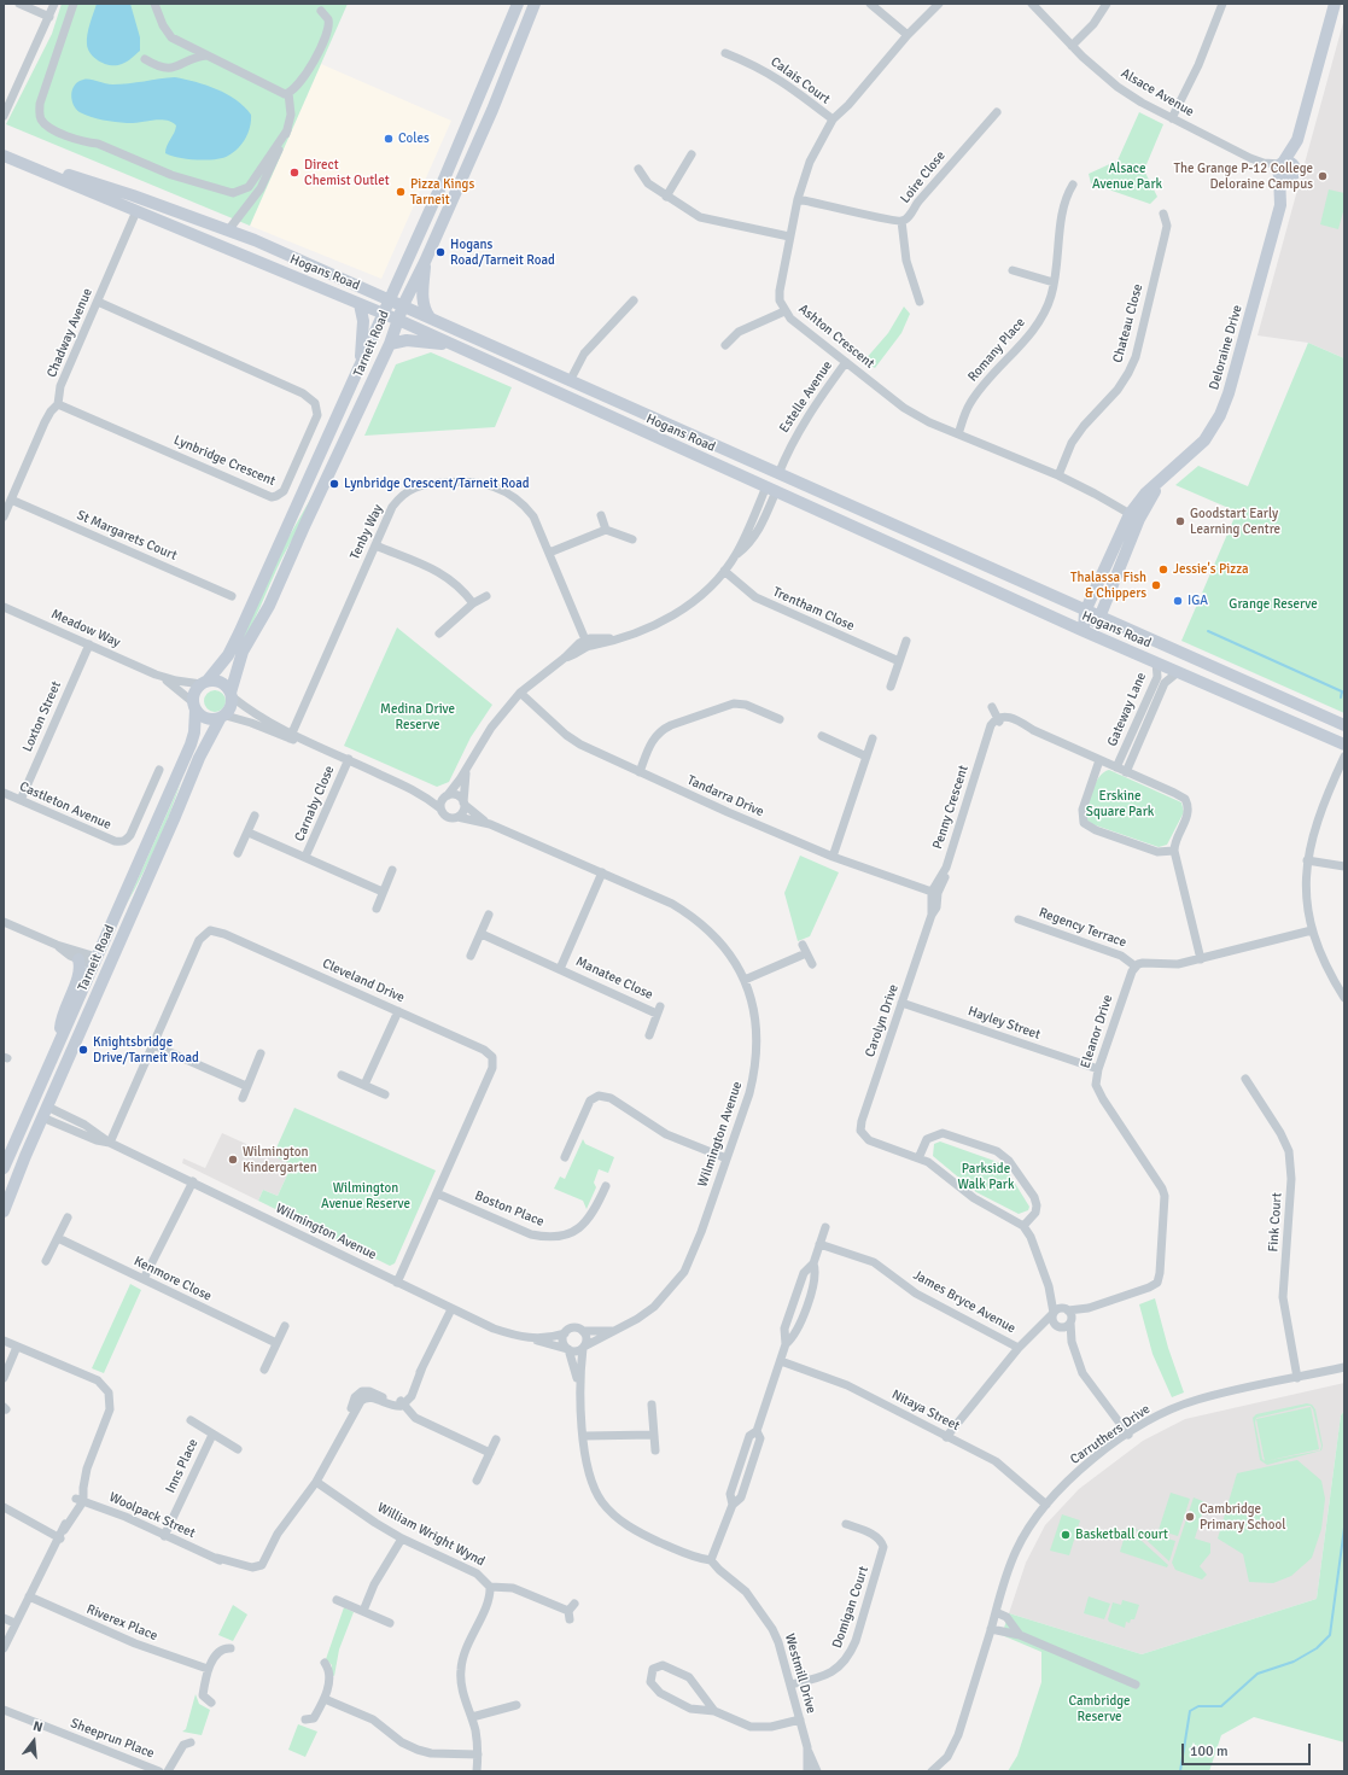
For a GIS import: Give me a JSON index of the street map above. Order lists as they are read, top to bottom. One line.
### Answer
{"streets":{"street":["Calais Court","Alsace Avenue","Loire Close","Hogans Road","Chateau Close","Chadway Avenue","Ashton Crescent","Tarneit Road","Deloraine Drive","Romany Place","Estelle Avenue","Lynbridge Crescent","Tenby Way","St Margarets Court","Trentham Close","Meadow Way","Gateway Lane","Loxton Street","Tandarra Drive","Carnaby Close","Castleton Avenue","Penny Crescent","Regency Terrace","Manatee Close","Cleveland Drive","Carolyn Drive","Hayley Street","Eleanor Drive","Wilmington Avenue","Boston Place","Fink Court","Kenmore Close","James Bryce Avenue","Nitaya Street","Carruthers Drive","Inns Place","Woolpack Street","William Wright Wynd","Domigan Court","Riverex Place","Westmill Drive","Sheeprun Place"]},"crossings":[["Calais Court","Ashton Crescent"],["Alsace Avenue","Deloraine Drive"],["Loire Close","Ashton Crescent"],["Hogans Road","Chadway Avenue"],["Hogans Road","Tarneit Road"],["Hogans Road","Deloraine Drive"],["Hogans Road","Estelle Avenue"],["Hogans Road","Gateway Lane"],["Chateau Close","Ashton Crescent"],["Chadway Avenue","Lynbridge Crescent"],["Chadway Avenue","St Margarets Court"],["Ashton Crescent","Deloraine Drive"],["Ashton Crescent","Romany Place"],["Ashton Crescent","Estelle Avenue"],["Tarneit Road","Meadow Way"],["Tarneit Road","Wilmington Avenue"],["Meadow Way","Loxton Street"],["Loxton Street","Castleton Avenue"],["Tandarra Drive","Penny Crescent"],["Tandarra Drive","Carolyn Drive"],["Penny Crescent","Carolyn Drive"],["Regency Terrace","Eleanor Drive"],["Manatee Close","Wilmington Avenue"],["Cleveland Drive","Wilmington Avenue"],["Cleveland Drive","Boston Place"],["Carolyn Drive","Hayley Street"],["Hayley Street","Eleanor Drive"],["Fink Court","Carruthers Drive"],["Nitaya Street","Carruthers Drive"],["Inns Place","Woolpack Street"],["Woolpack Street","William Wright Wynd"],["Domigan Court","Westmill Drive"]],"parks":["Alsace Avenue Park","Grange Reserve","Medina Drive Reserve","Erskine Square Park","Parkside Walk Park","Wilmington Avenue Reserve","Cambridge Reserve"],"places":["Coles","Direct Chemist Outlet","The Grange P-12 College Deloraine Campus","Pizza Kings Tarneit","Hogans Road/Tarneit Road","Lynbridge Crescent/Tarneit Road","Goodstart Early Learning Centre","Jessie's Pizza","Thalassa Fish & Chippers","IGA","Knightsbridge Drive/Tarneit Road","Wilmington Kindergarten","Cambridge Primary School","Basketball court"],"scale_bar":"100 m","north":"top"}
